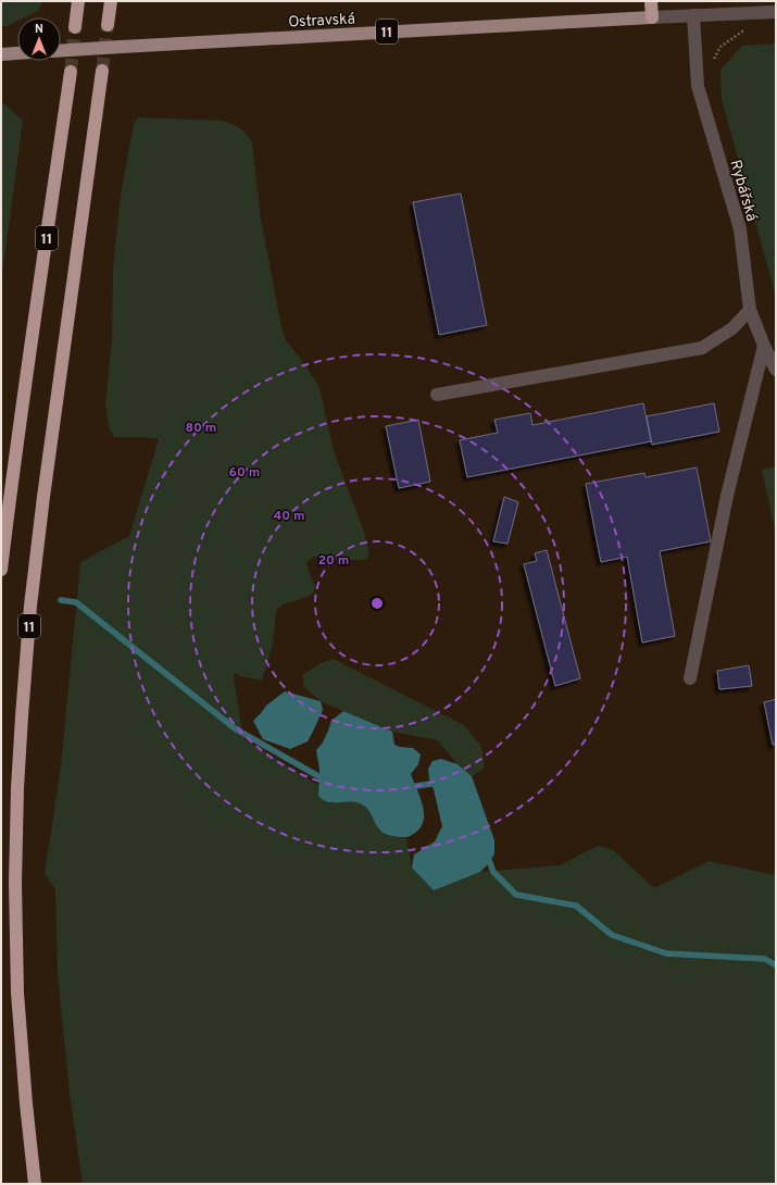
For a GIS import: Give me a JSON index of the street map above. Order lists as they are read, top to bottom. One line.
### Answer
{"streets":{"highway":["11"],"main road":["Ostravská"],"street":["Rybářská"]},"crossings":[["Ostravská","Rybářská"]],"north":"top","rings":["80 m","60 m","40 m","20 m"]}
